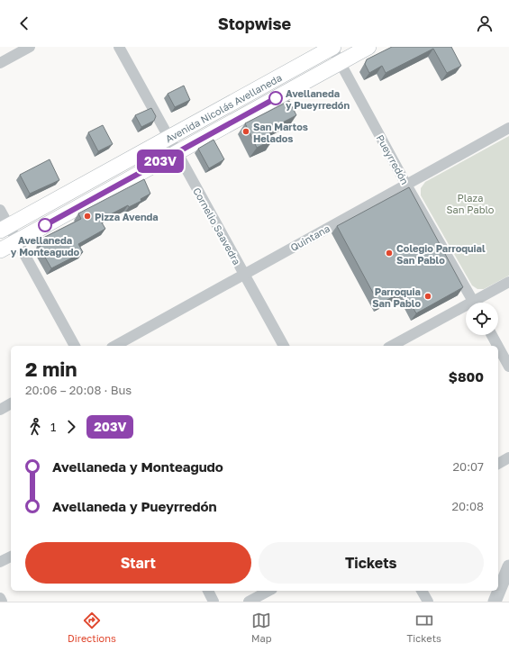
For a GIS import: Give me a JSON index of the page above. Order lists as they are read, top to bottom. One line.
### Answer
{"streets":{"main road":["Avenida Nicolás Avellaneda"],"street":["Pueyrredón","Cornelio Saavedra","Quintana"]},"crossings":[["Avenida Nicolás Avellaneda","Pueyrredón"],["Avenida Nicolás Avellaneda","Cornelio Saavedra"],["Pueyrredón","Quintana"],["Cornelio Saavedra","Quintana"]],"parks":["Plaza San Pablo"],"places":["Avellaneda y Pueyrredón","San Martos Helados","Pizza Avenda","Avellaneda y Monteagudo","Colegio Parroquial San Pablo","Parroquia San Pablo"],"lines":["bus line 203V"],"page":{"header":"Stopwise","on_map":"203V","heading":["2 min","20:06 – 20:08 · Bus","$800"],"legs":["1","203V"],"list":[{"name":"Avellaneda y Monteagudo","value":"20:07"},{"name":"Avellaneda y Pueyrredón","value":"20:08"}],"buttons":["Start","Tickets"],"tabs":["Directions","Map","Tickets"]}}
